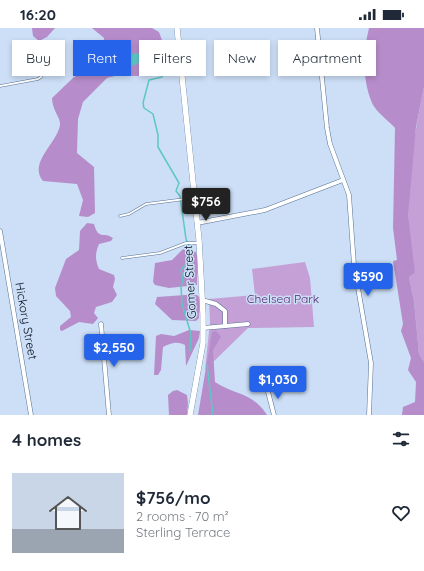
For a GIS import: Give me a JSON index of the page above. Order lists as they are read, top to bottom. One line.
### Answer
{"streets":{"street":["Gomer Street","Hickory Street"]},"parks":["Chelsea Park"],"page":{"status":"16:20","chip":["Buy","Rent","Filters","New","Apartment"],"price":["$756","$590","$2,550","$1,030"],"heading":"4 homes","list":[{"name":"$756/mo","note":"2 rooms · 70 m² · Sterling Terrace"}]}}
